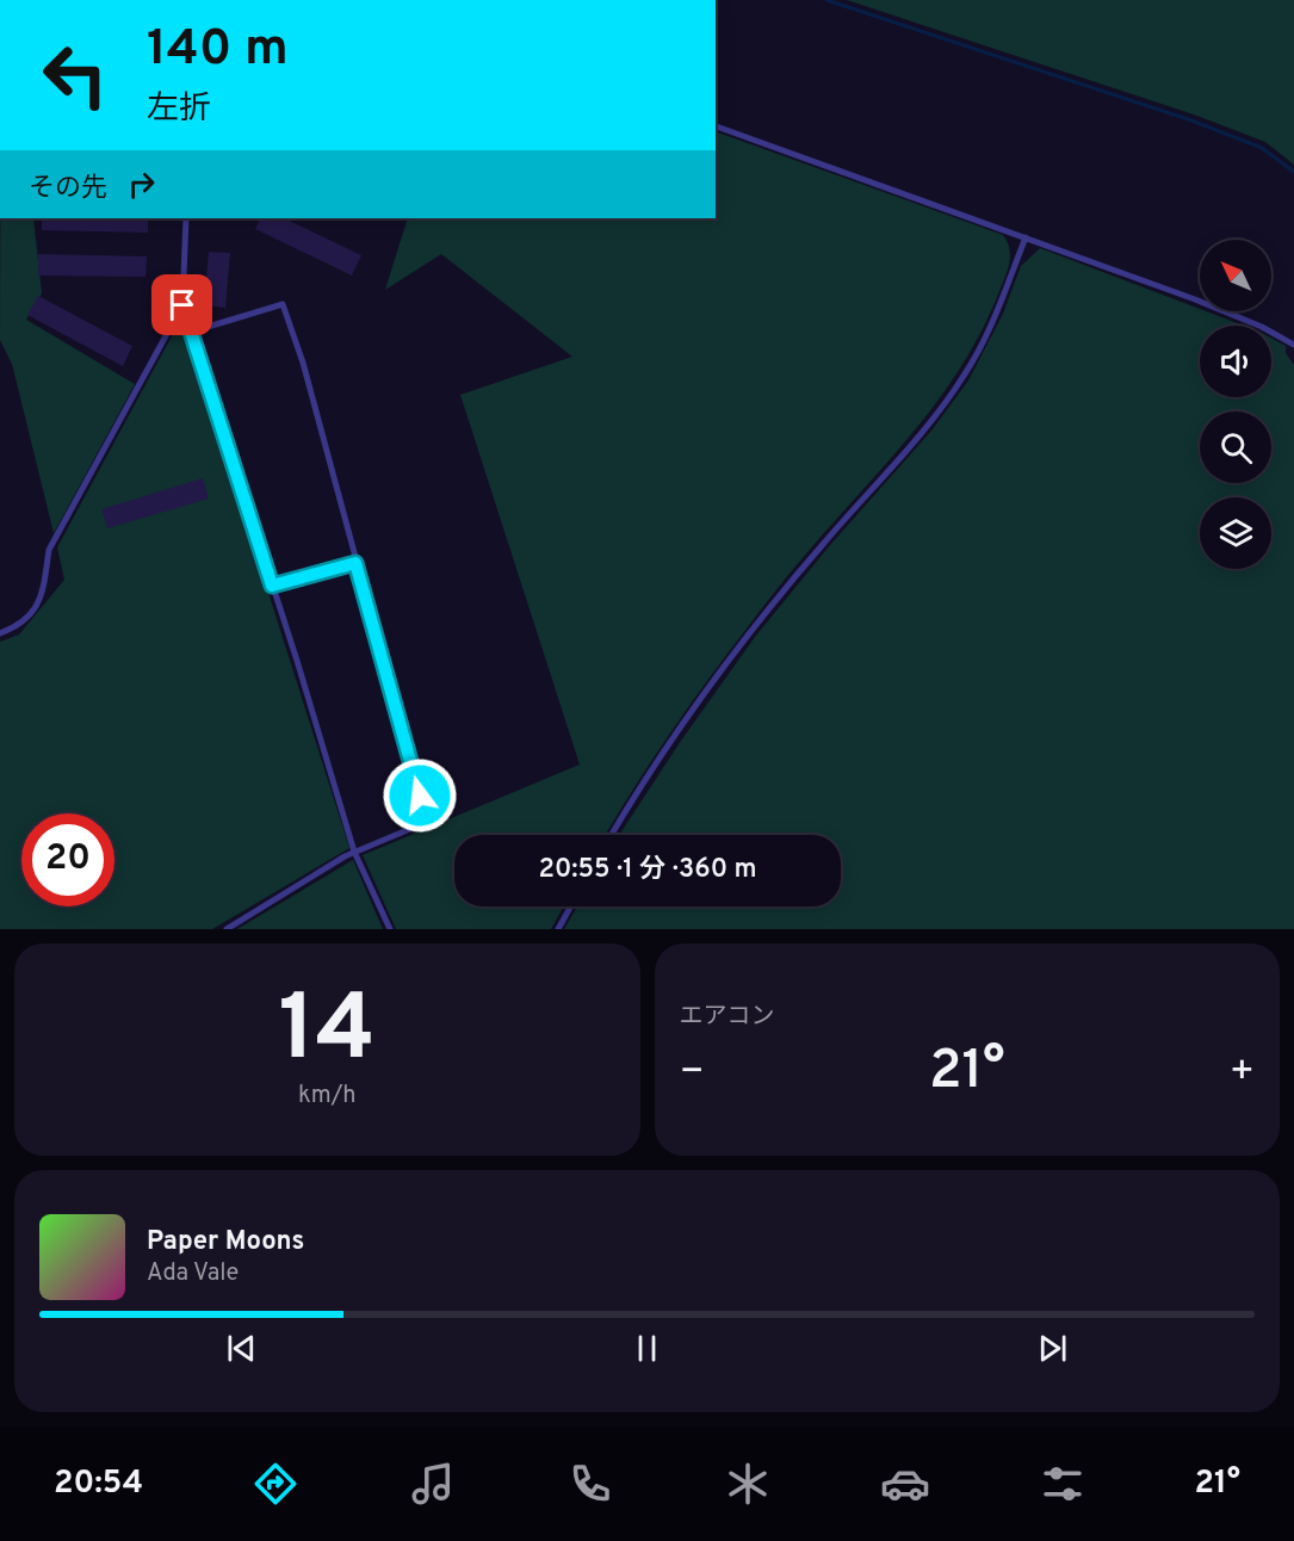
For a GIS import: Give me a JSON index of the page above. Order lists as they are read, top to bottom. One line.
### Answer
{"north":"top left","page":{"turn":["140 m","左折"],"then":"その先","limit":"20","trip":"20:55 · 1 分 · 360 m","tile":[["14","km/h"],"エアコン"],"heat":["−","21°","+"],"song":["Paper Moons","Ada Vale"],"tabs":["20:54","21°"]}}
